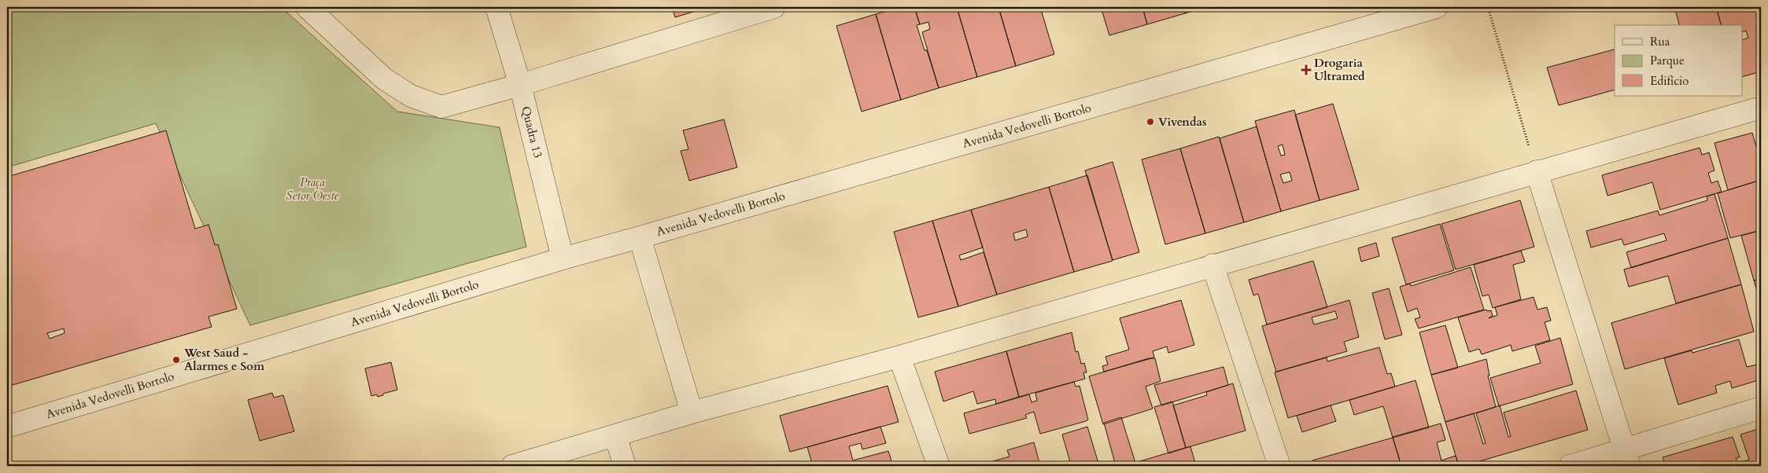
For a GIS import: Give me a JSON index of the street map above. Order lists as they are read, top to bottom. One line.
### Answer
{"streets":{"street":["Avenida Vedovelli Bortolo","Quadra 13"]},"crossings":[["Avenida Vedovelli Bortolo","Quadra 13"]],"parks":["Praça Setor Oeste"],"places":{"health":["Drogaria Ultramed"],"other":["Vivendas","West Saud - Alarmes e Som"]},"legend":["Rua","Parque","Edifício"]}
